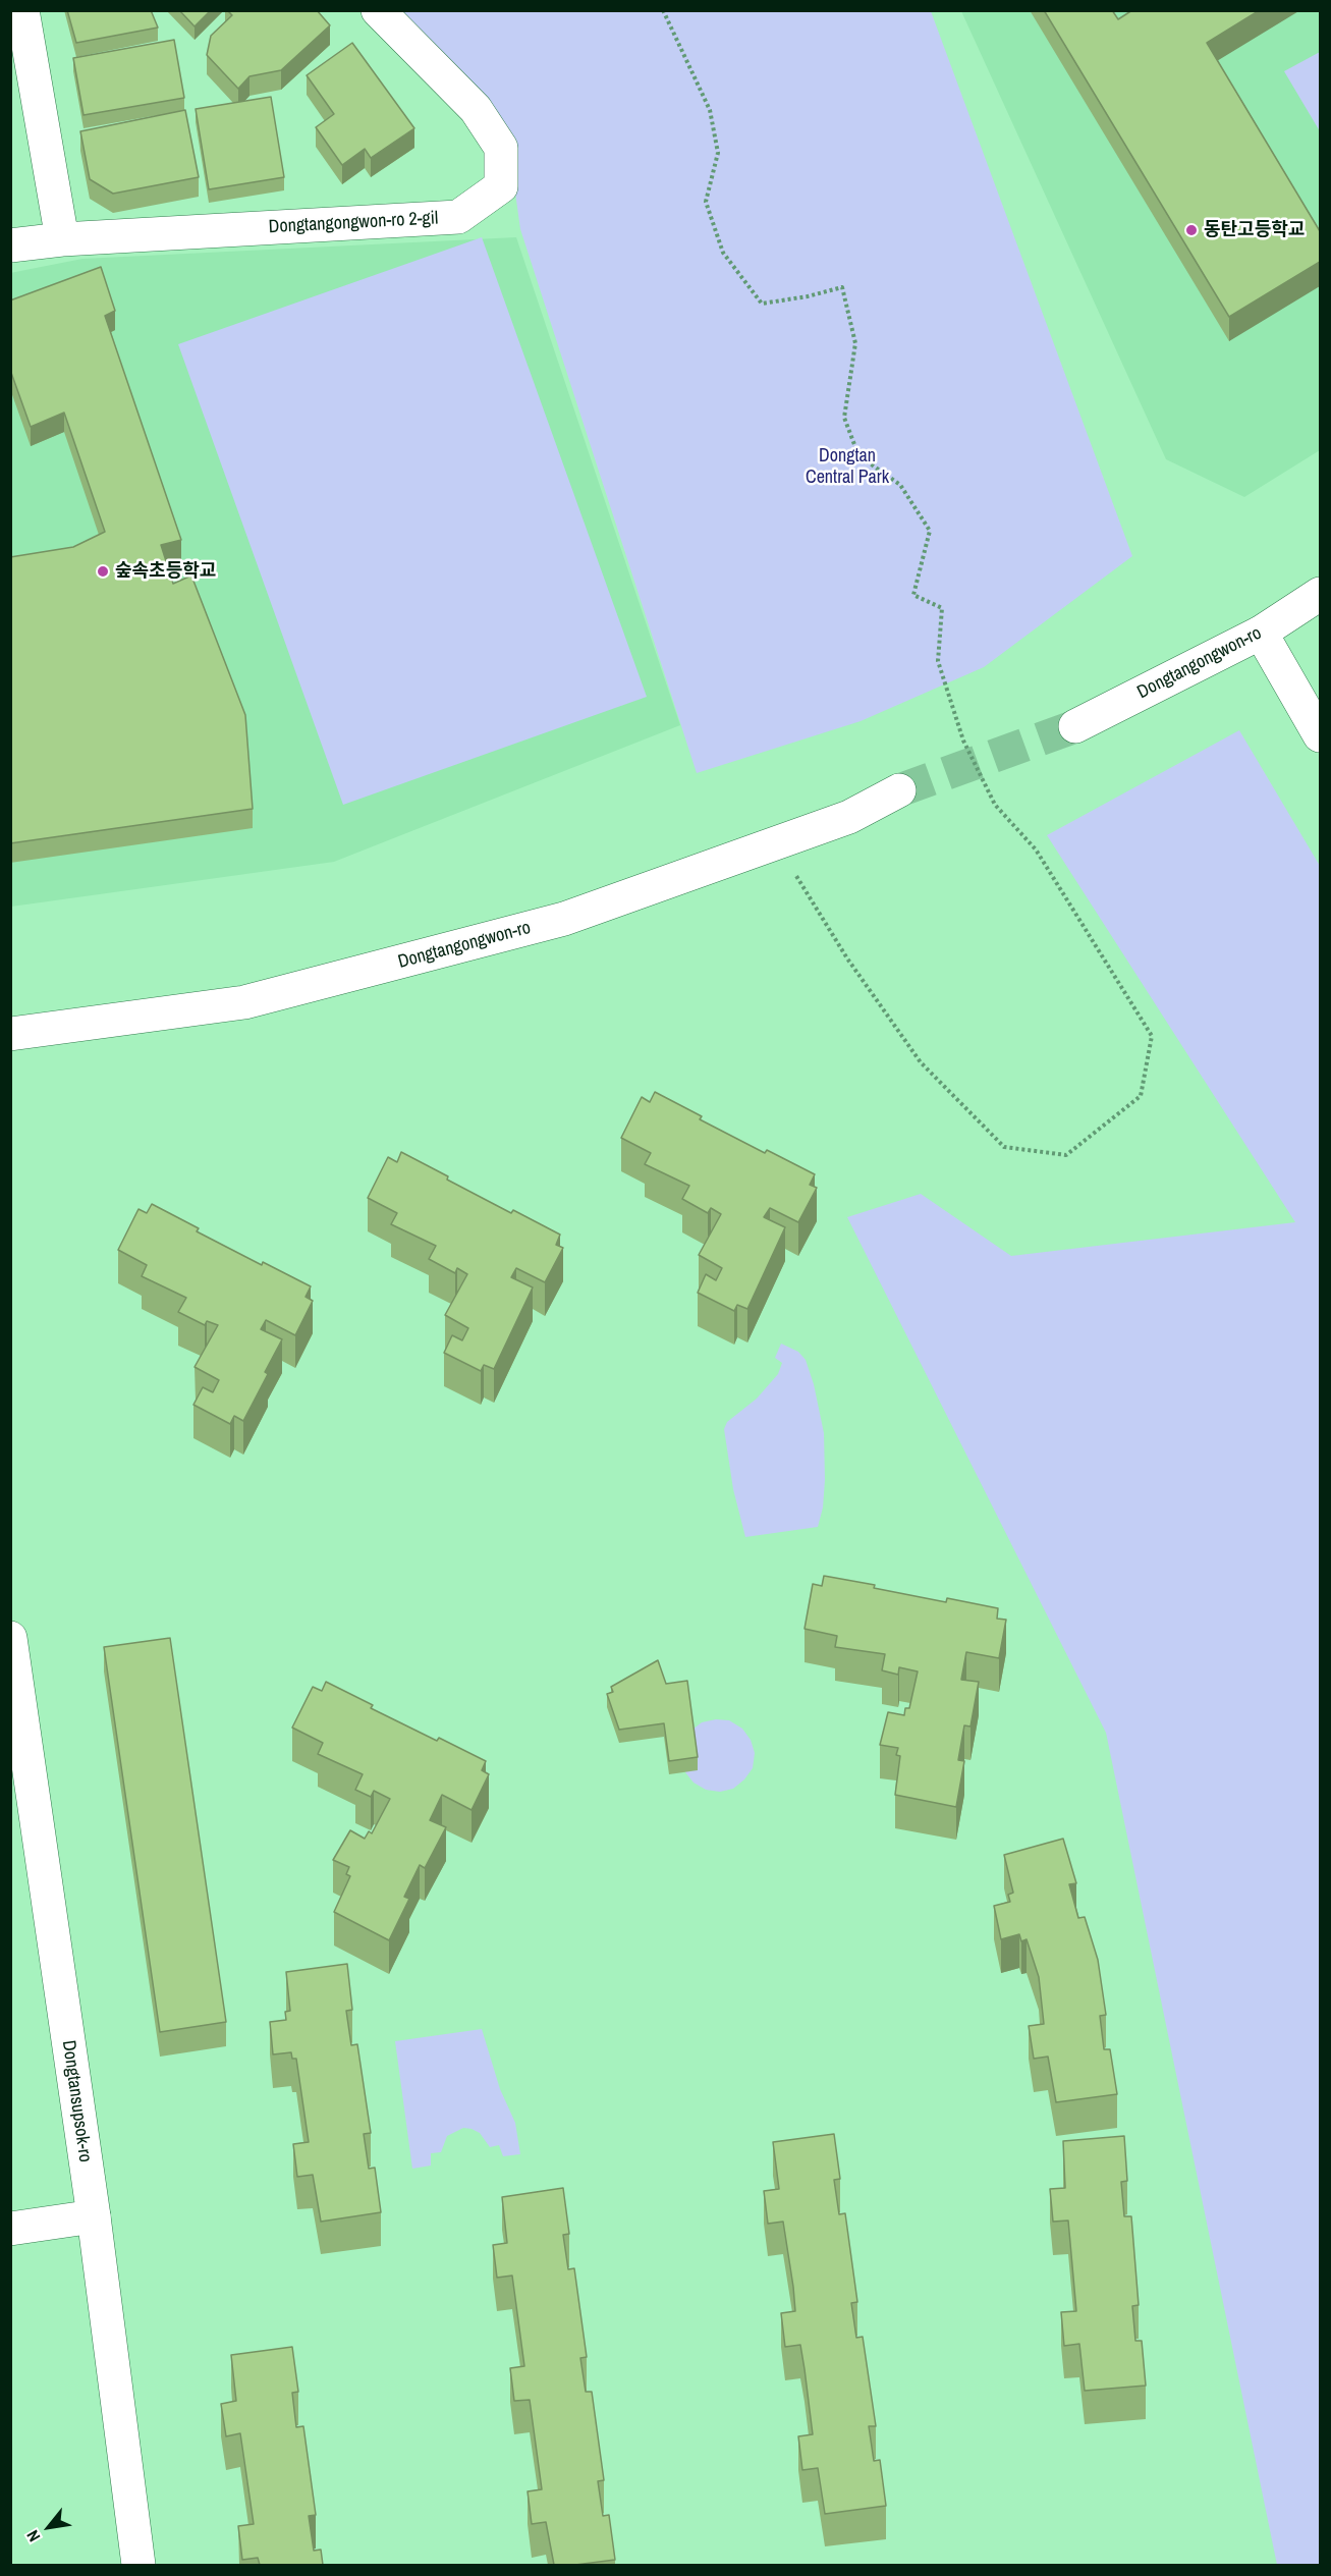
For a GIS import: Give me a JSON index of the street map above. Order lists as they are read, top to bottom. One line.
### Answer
{"streets":{"street":["Dongtangongwon-ro 2-gil","Dongtangongwon-ro","Dongtansupsok-ro"]},"parks":["Dongtan Central Park"],"places":["동탄고등학교","숲속초등학교"],"north":"bottom left"}
